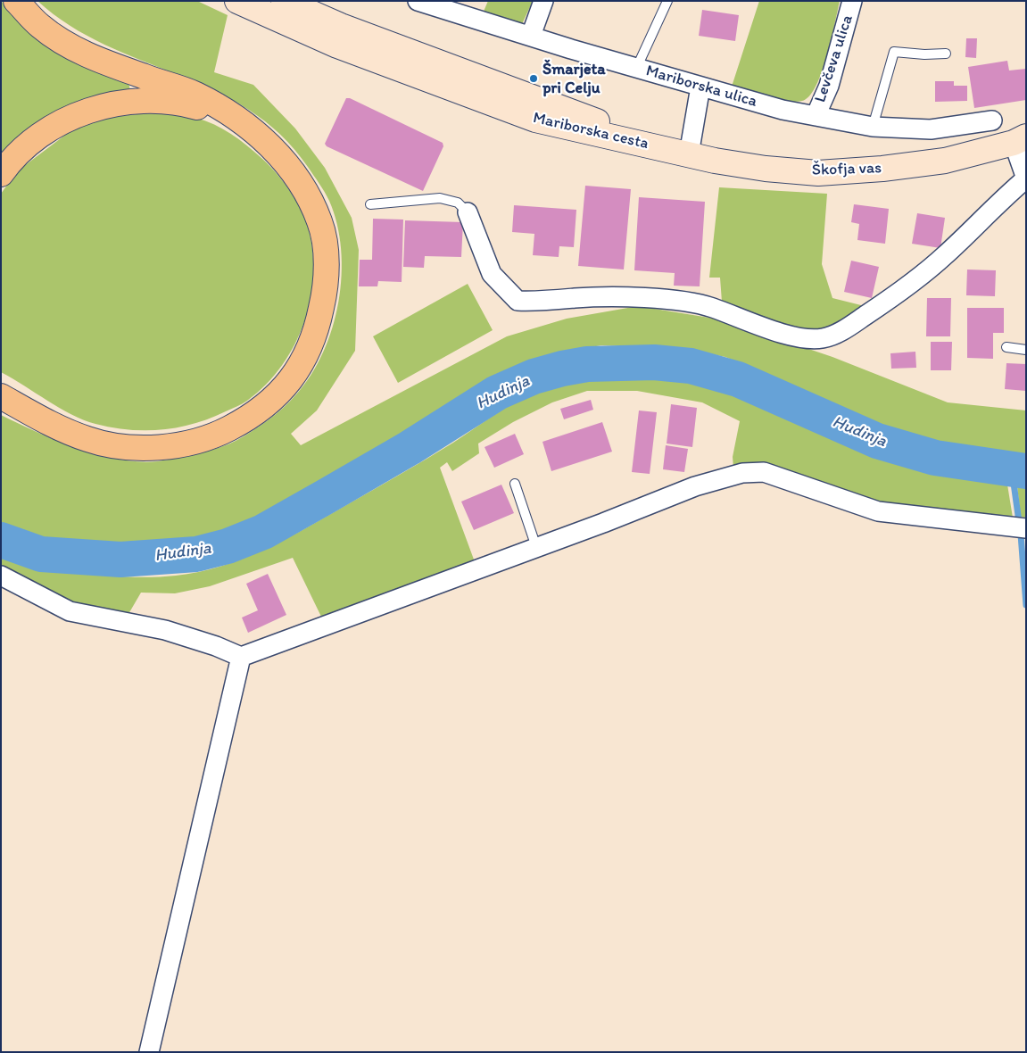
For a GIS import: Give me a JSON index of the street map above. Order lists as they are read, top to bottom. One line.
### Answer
{"streets":{"main road":["Mariborska cesta","Škofja vas"],"street":["Levčeva ulica","Mariborska ulica"]},"crossings":[["Levčeva ulica","Mariborska ulica"],["Mariborska cesta","Škofja vas"]],"water":["Hudinja"],"places":["Šmarjeta pri Celju"]}
